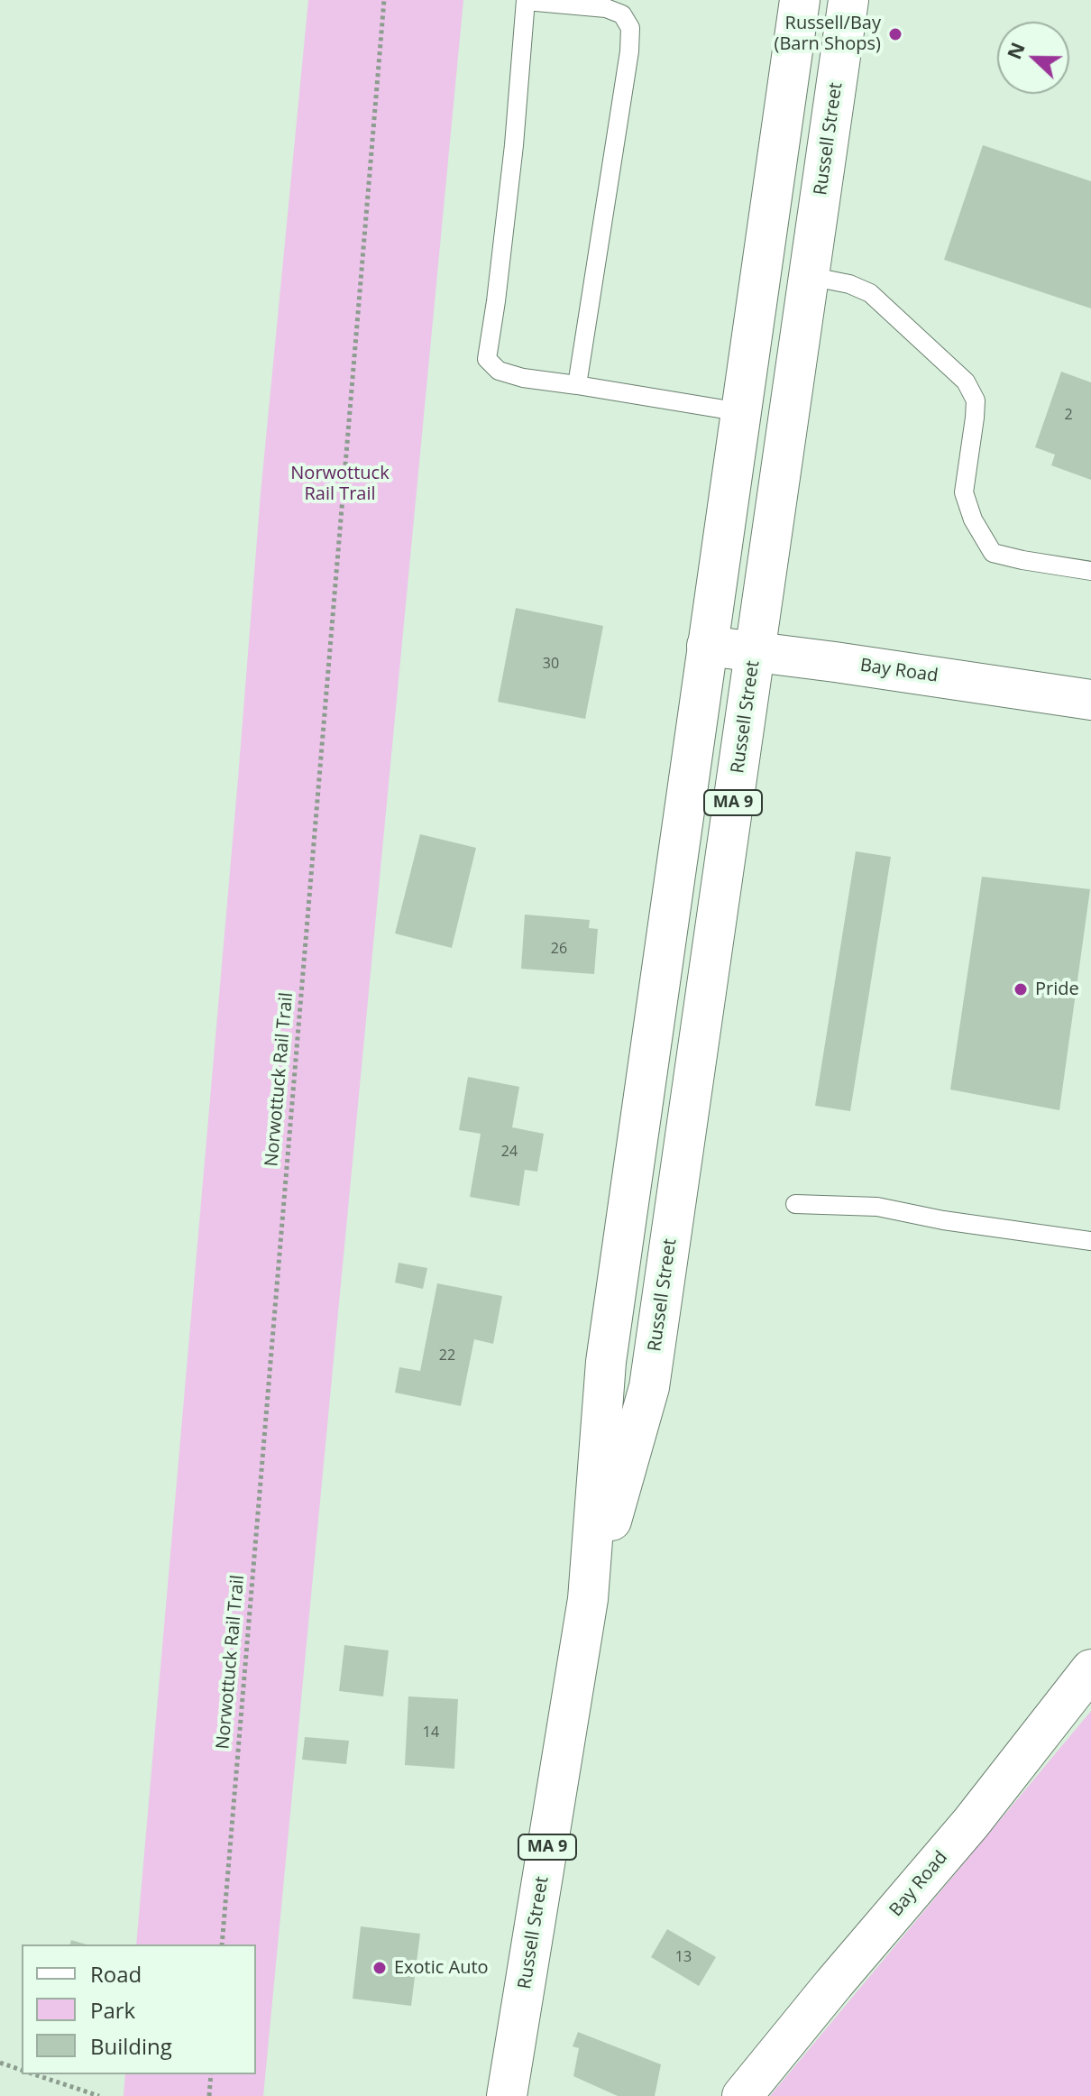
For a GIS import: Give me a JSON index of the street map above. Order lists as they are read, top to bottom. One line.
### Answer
{"streets":{"main road":["Russell Street","Bay Road","MA 9"],"path":["Norwottuck Rail Trail"]},"crossings":[["Russell Street","Bay Road"]],"parks":["Norwottuck Rail Trail"],"places":["Russell/Bay (Barn Shops)","Pride","Exotic Auto"],"house_numbers":["2","30","26","24","22","14","13"],"legend":["Road","Park","Building"],"north":"left"}
